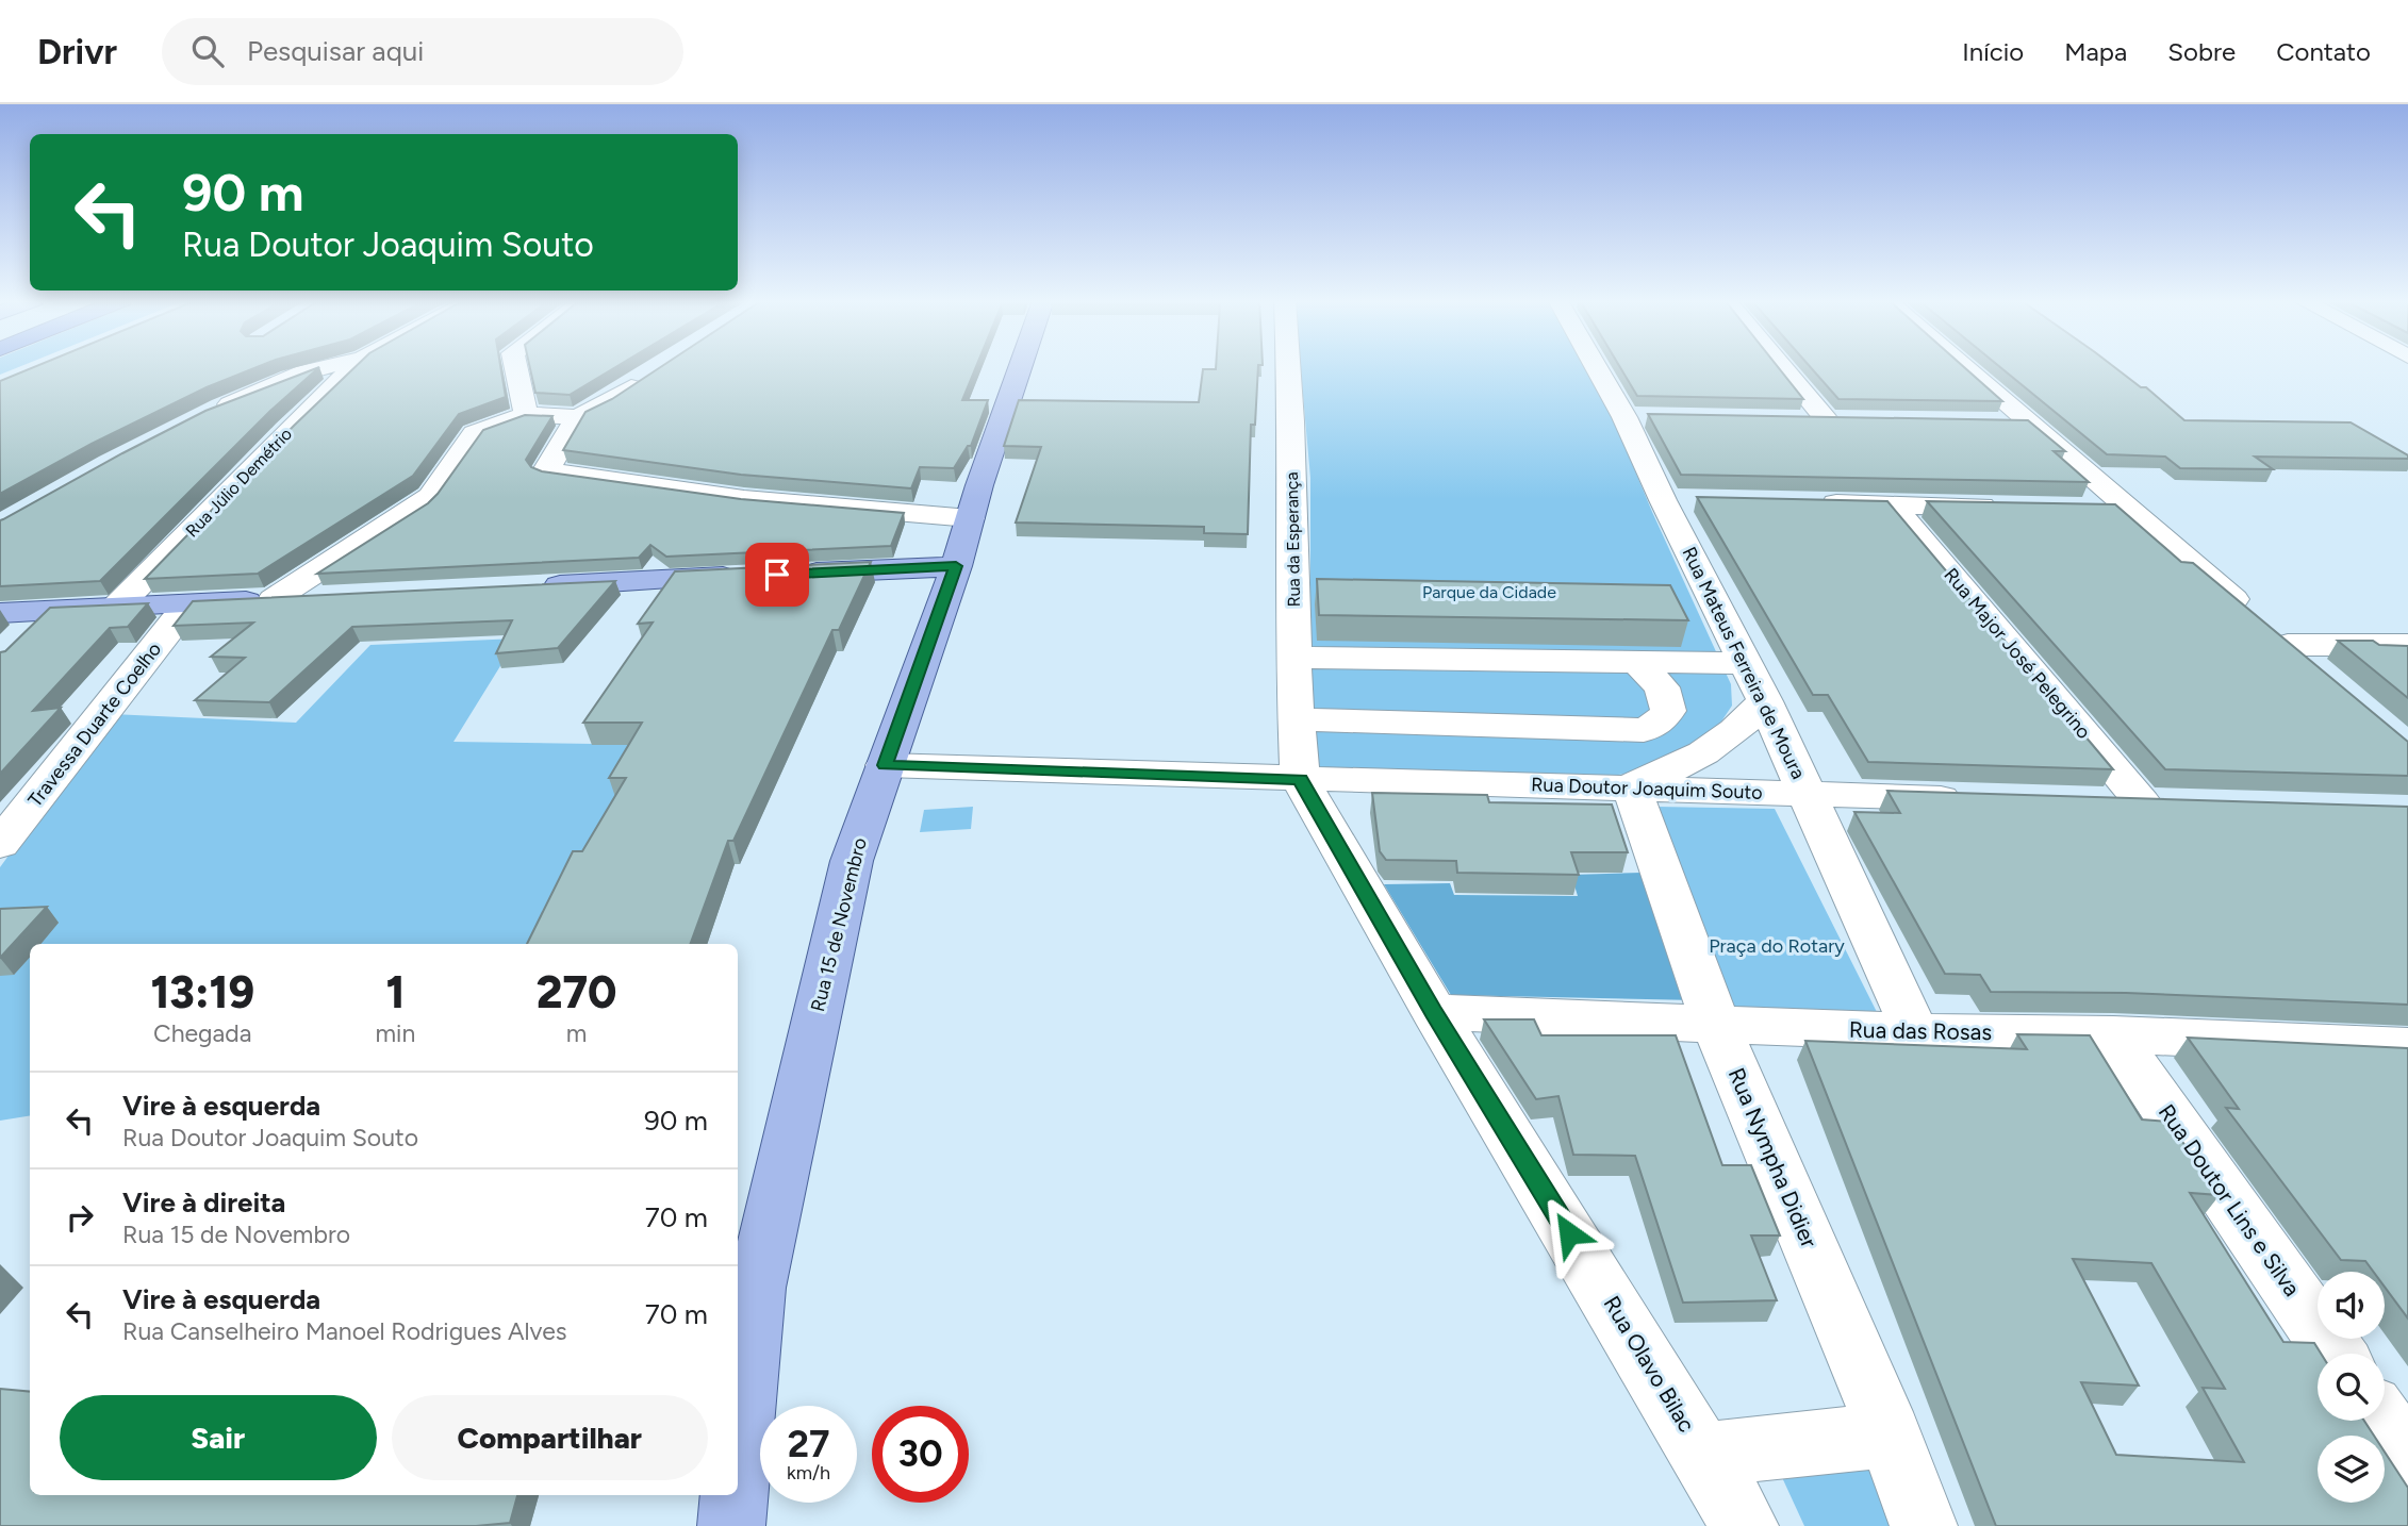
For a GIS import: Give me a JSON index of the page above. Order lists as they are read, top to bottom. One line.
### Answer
{"streets":{"main road":["Rua 15 de Novembro"],"street":["Rua Júlio Demétrio","Rua da Esperança","Rua Major José Pelegrino","Rua Mateus Ferreira de Moura","Travessa Duarte Coelho","Rua Doutor Joaquim Souto","Rua das Rosas","Rua Nympha Didier","Rua Doutor Lins e Silva","Rua Olavo Bilac"]},"crossings":[["Rua da Esperança","Rua Doutor Joaquim Souto"],["Rua da Esperança","Rua Olavo Bilac"],["Rua Mateus Ferreira de Moura","Rua Doutor Joaquim Souto"],["Rua Mateus Ferreira de Moura","Rua das Rosas"],["Rua Doutor Joaquim Souto","Rua 15 de Novembro"],["Rua Doutor Joaquim Souto","Rua Nympha Didier"],["Rua Doutor Joaquim Souto","Rua Olavo Bilac"],["Rua das Rosas","Rua Nympha Didier"],["Rua das Rosas","Rua Doutor Lins e Silva"],["Rua das Rosas","Rua Olavo Bilac"]],"parks":["Parque da Cidade","Praça do Rotary"],"page":{"header":"Drivr","search":"Pesquisar aqui","nav":["Início","Mapa","Sobre","Contato"],"turn":["90 m","Rua Doutor Joaquim Souto"],"eta":["13:19","Chegada","1","min","270","m"],"list":[{"name":"Vire à esquerda","note":"Rua Doutor Joaquim Souto","value":"90 m"},{"name":"Vire à direita","note":"Rua 15 de Novembro","value":"70 m"},{"name":"Vire à esquerda","note":"Rua Canselheiro Manoel Rodrigues Alves","value":"70 m"}],"buttons":["Sair","Compartilhar"],"speed":"27 km/h","limit":"30"}}
